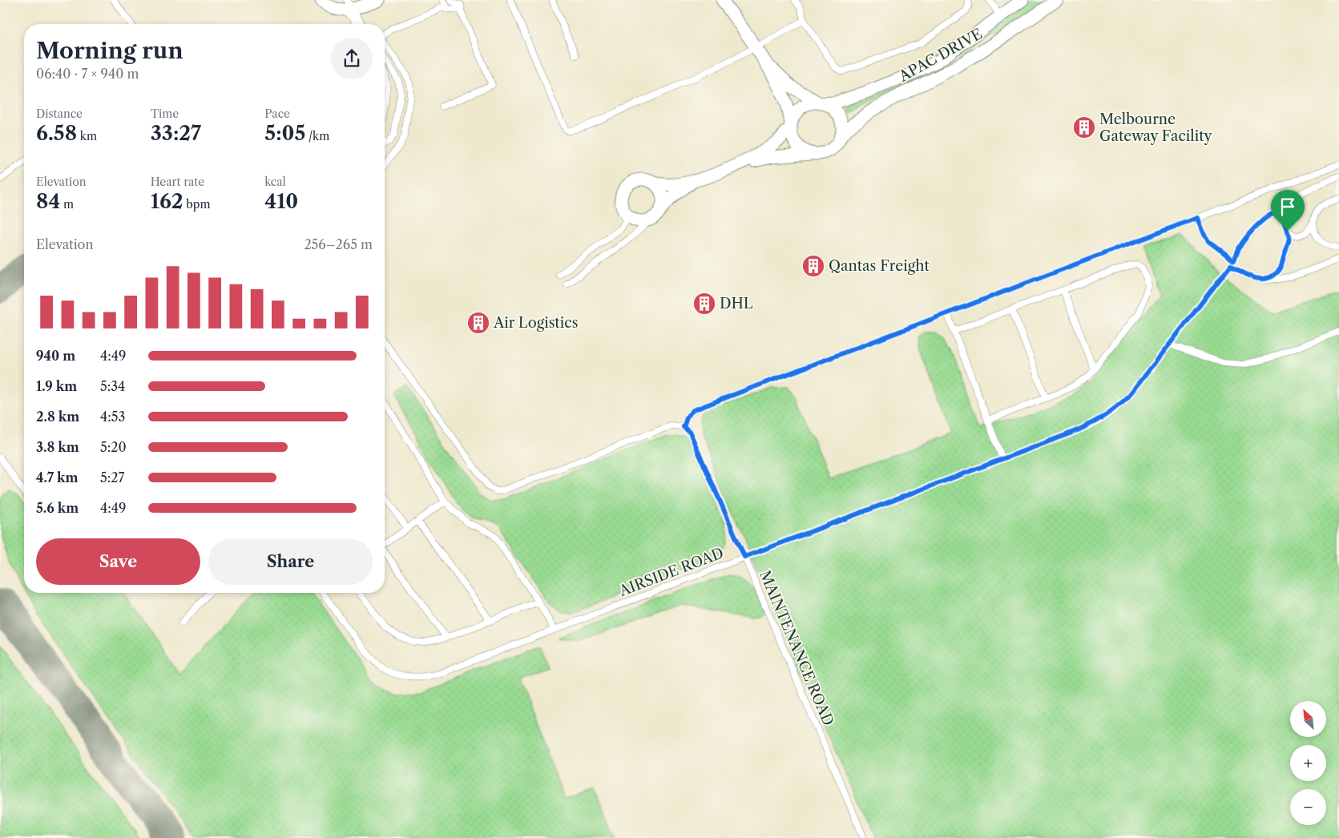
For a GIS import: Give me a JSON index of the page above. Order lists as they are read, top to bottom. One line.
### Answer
{"streets":{"street":["APAC DRIVE"],"lane":["AIRSIDE ROAD","MAINTENANCE ROAD"]},"crossings":[["AIRSIDE ROAD","MAINTENANCE ROAD"]],"places":{"building":["Melbourne Gateway Facility","Qantas Freight","DHL","Air Logistics"]},"north":"top left","page":{"heading":["Morning run","06:40 · 7 × 940 m"],"stats":[["Distance","6.58 km"],["Time","33:27"],["Pace","5:05 /km"],["Elevation","84 m"],["Heart rate","162 bpm"],["kcal","410"]],"chart":["Elevation","256–265 m"],"list":[{"name":"940 m","note":"4:49"},{"name":"1.9 km","note":"5:34"},{"name":"2.8 km","note":"4:53"},{"name":"3.8 km","note":"5:20"},{"name":"4.7 km","note":"5:27"},{"name":"5.6 km","note":"4:49"}],"buttons":["Save","Share"],"map_buttons":["+","−"]}}
